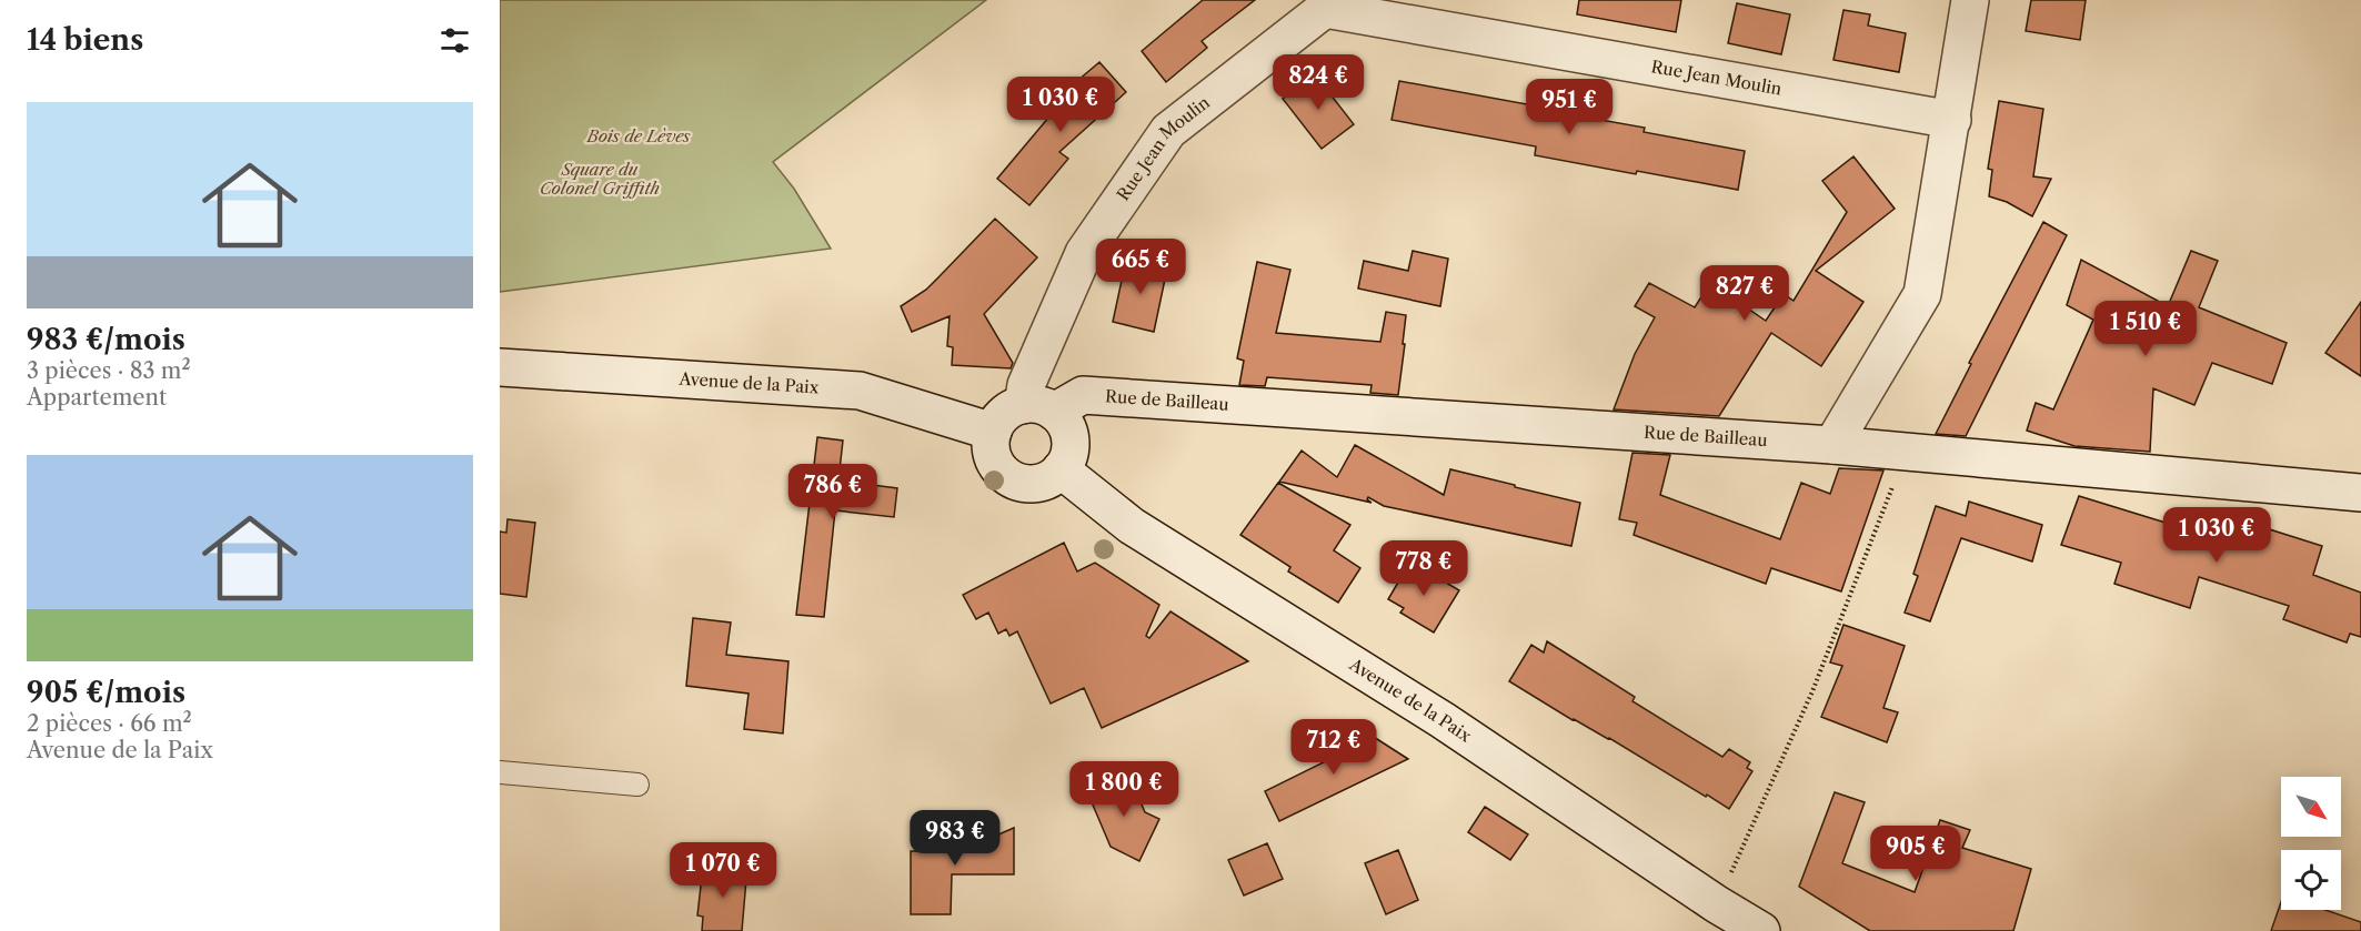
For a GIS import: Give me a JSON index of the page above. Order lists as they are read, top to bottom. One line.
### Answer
{"streets":{"street":["Rue Jean Moulin","Avenue de la Paix","Rue de Bailleau"]},"crossings":[["Rue Jean Moulin","Avenue de la Paix"],["Rue Jean Moulin","Rue de Bailleau"],["Avenue de la Paix","Rue de Bailleau"]],"parks":["Bois de Lèves","Square du Colonel Griffith"],"north":"bottom right","page":{"heading":"14 biens","price":["824 €","1 030 €","951 €","665 €","827 €","1 510 €","786 €","1 030 €","778 €","712 €","1 800 €","983 €","905 €","1 070 €"],"list":[{"name":"983 €/mois","note":"3 pièces · 83 m² · Appartement"},{"name":"905 €/mois","note":"2 pièces · 66 m² · Avenue de la Paix"}]}}
